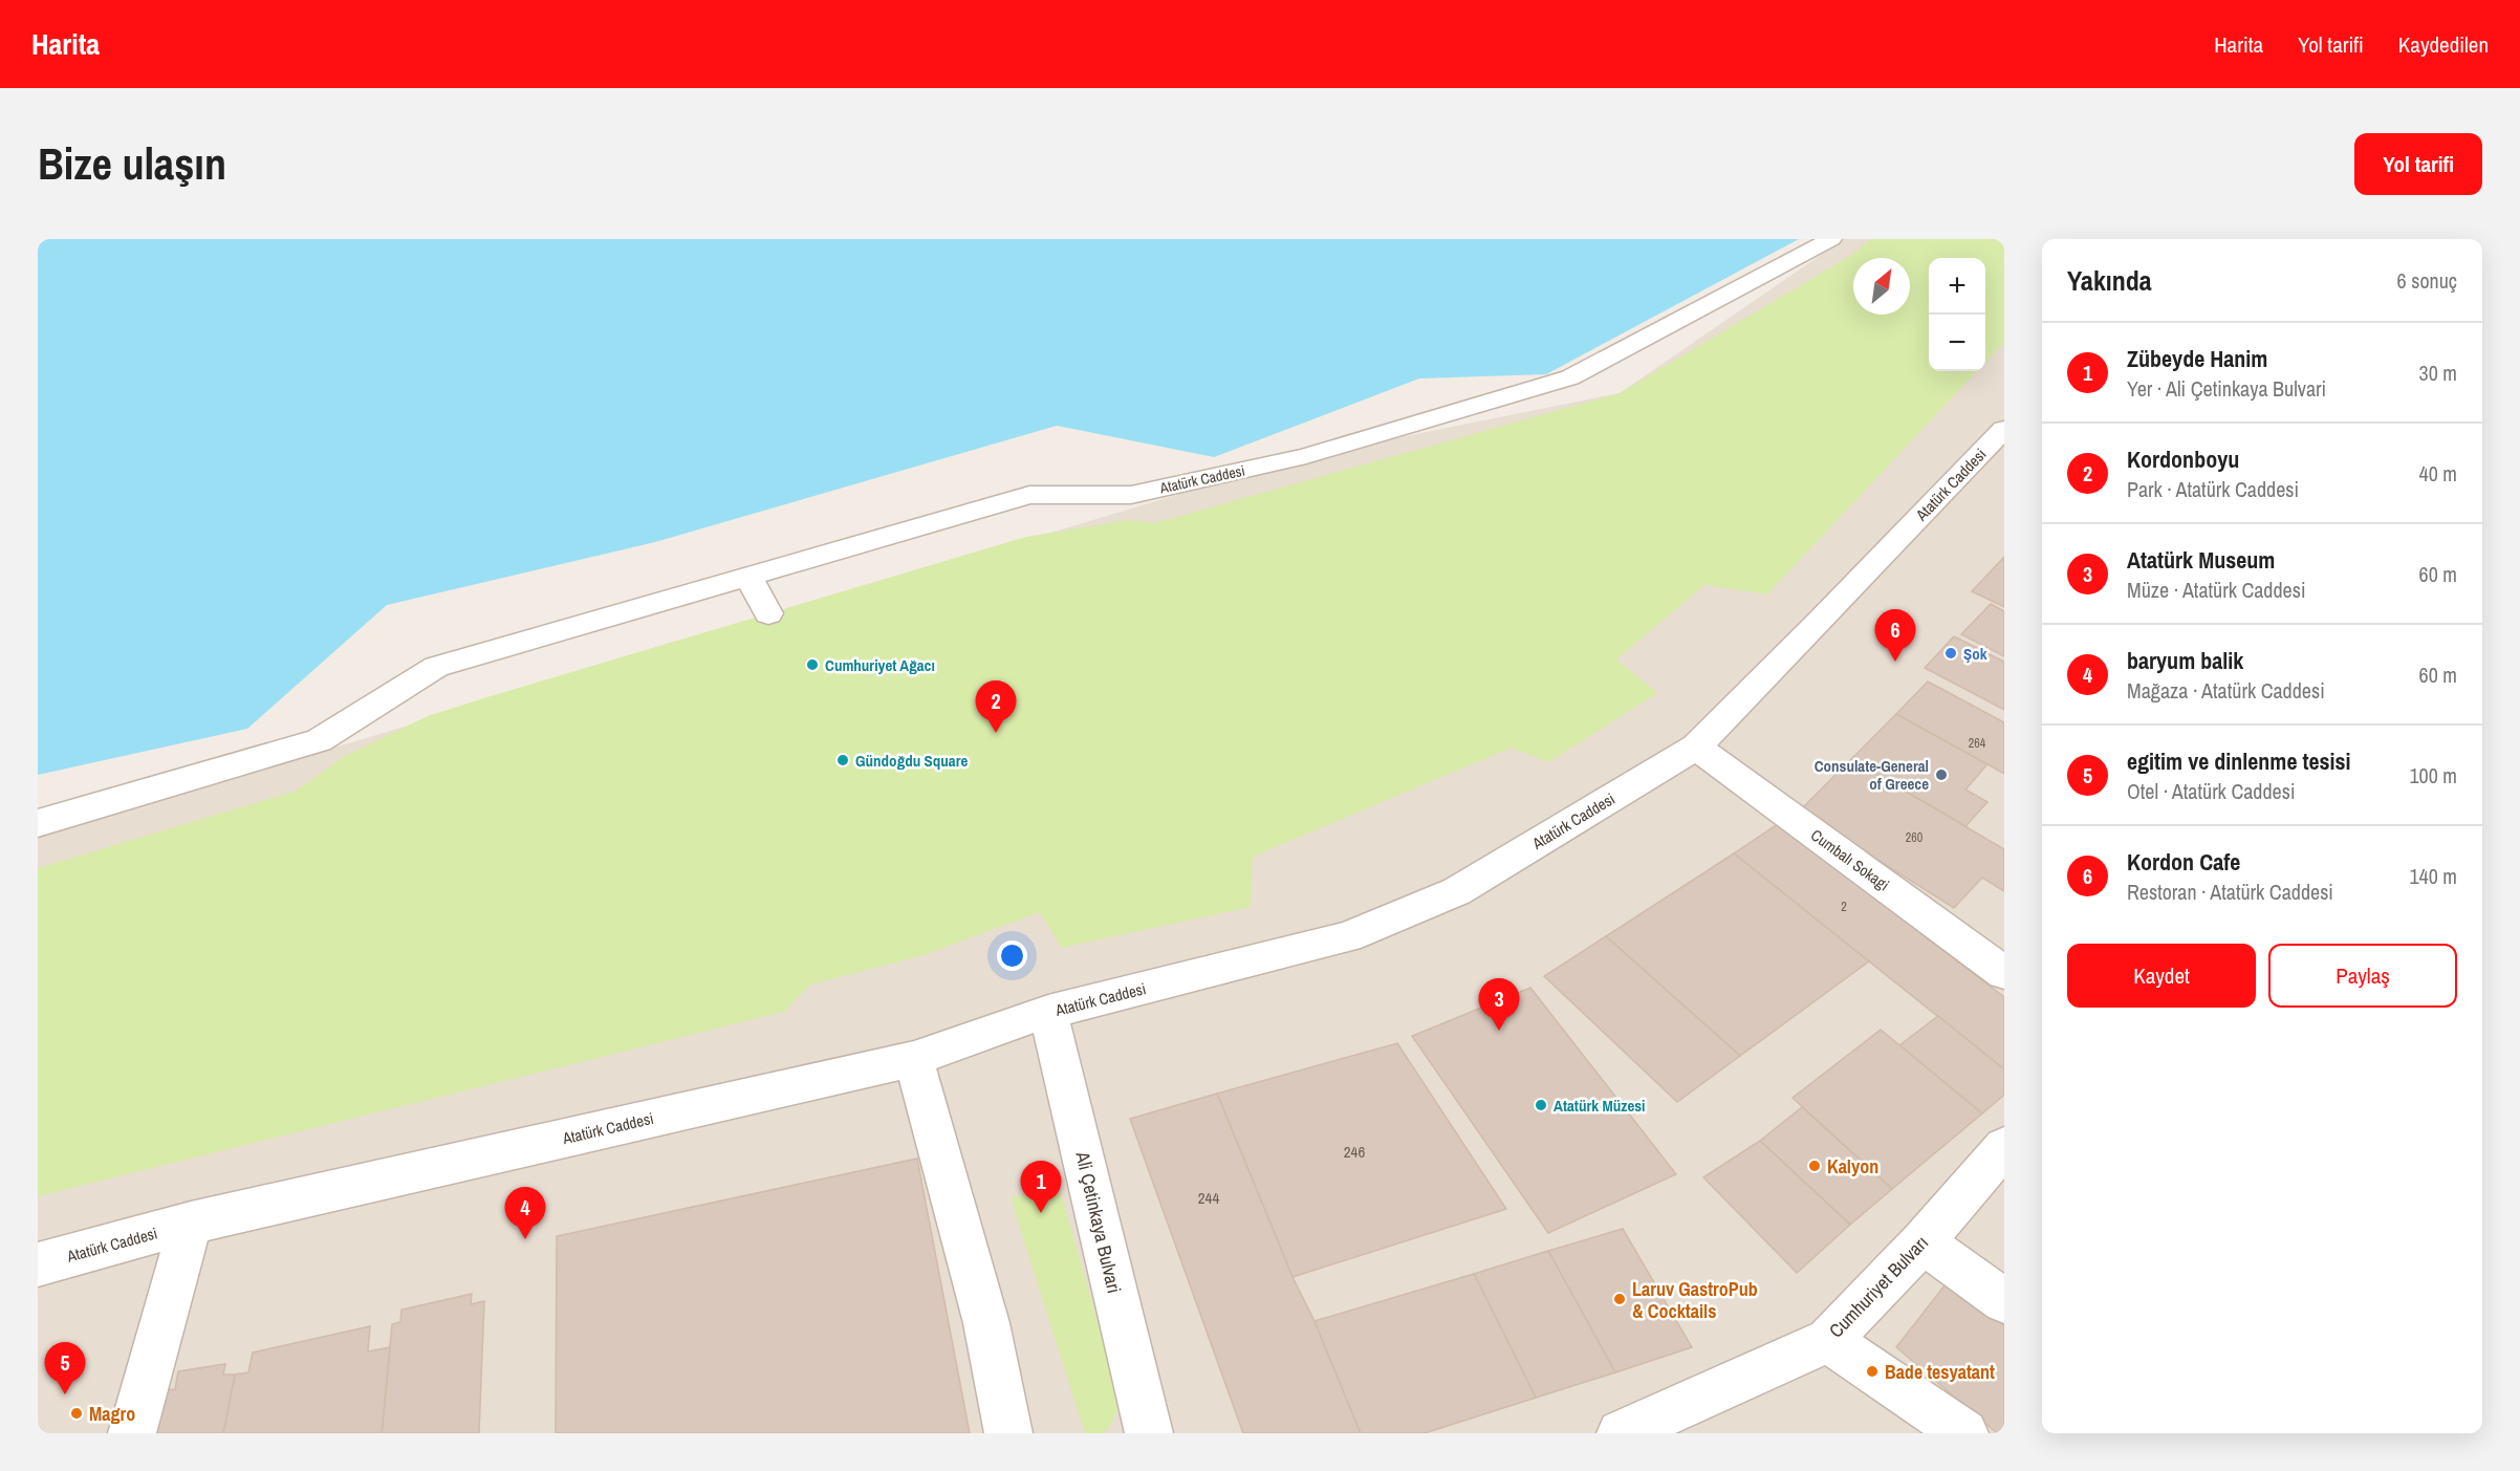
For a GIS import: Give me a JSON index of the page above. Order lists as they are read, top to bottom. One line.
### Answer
{"streets":{"street":["Atatürk Caddesi","Cumbalı Sokagi","Ali Çetinkaya Bulvari","Cumhuriyet Bulvarı"]},"crossings":[["Atatürk Caddesi","Cumbalı Sokagi"],["Atatürk Caddesi","Ali Çetinkaya Bulvari"]],"places":["Şok","Cumhuriyet Ağacı","Gündoğdu Square","Consulate-General of Greece","Atatürk Müzesi","Kalyon","Laruv GastroPub & Cocktails","Bade tesyatant","Magro"],"house_numbers":["264","260","2","246","244"],"north":"top right","page":{"header":"Harita","nav":["Harita","Yol tarifi","Kaydedilen"],"buttons":["Yol tarifi",["Kaydet","Paylaş"]],"title":"Bize ulaşın","heading":["Yakında","6 sonuç"],"map_buttons":["+","−"],"list":[{"mark":"1","name":"Zübeyde Hanim","note":"Yer · Ali Çetinkaya Bulvari","value":"30 m"},{"mark":"2","name":"Kordonboyu","note":"Park · Atatürk Caddesi","value":"40 m"},{"mark":"3","name":"Atatürk Museum","note":"Müze · Atatürk Caddesi","value":"60 m"},{"mark":"4","name":"baryum balik","note":"Mağaza · Atatürk Caddesi","value":"60 m"},{"mark":"5","name":"egitim ve dinlenme tesisi","note":"Otel · Atatürk Caddesi","value":"100 m"},{"mark":"6","name":"Kordon Cafe","note":"Restoran · Atatürk Caddesi","value":"140 m"}],"pins":["6","2","3","1","4","5"]}}
